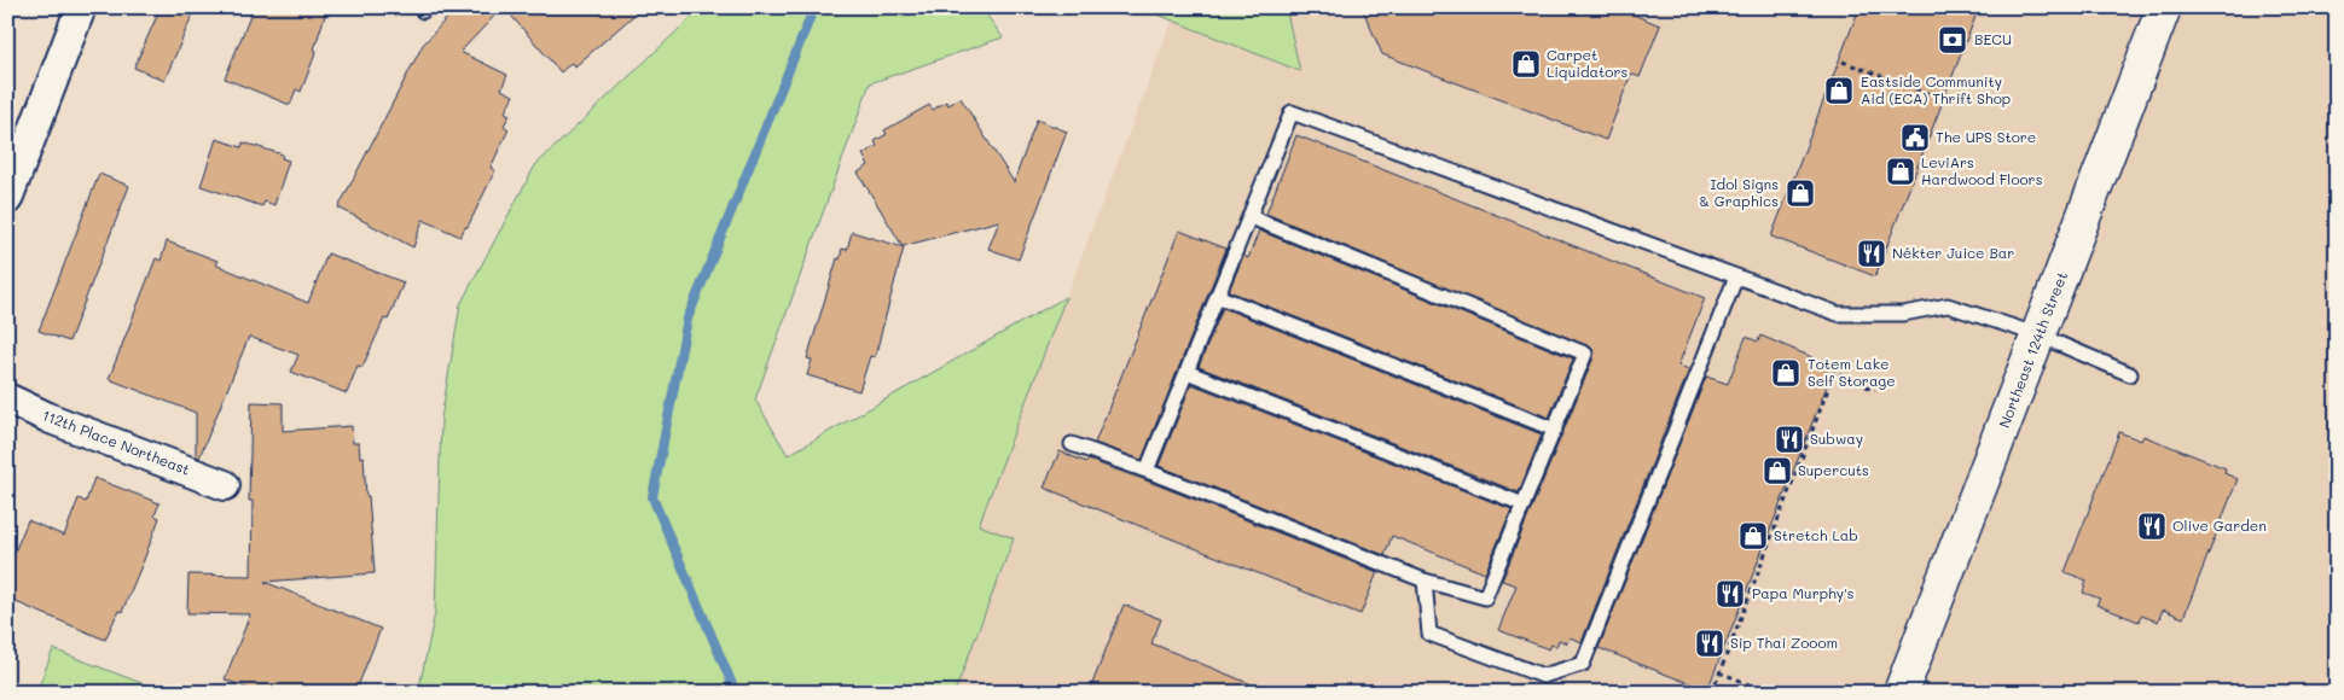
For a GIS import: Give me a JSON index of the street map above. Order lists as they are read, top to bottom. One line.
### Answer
{"streets":{"main road":["Northeast 124th Street"],"street":["112th Place Northeast"]},"places":{"bank":["BECU"],"shop":["Carpet Liquidators","Eastside Community Aid (ECA) Thrift Shop","LeviArs Hardwood Floors","Idol Signs & Graphics","Totem Lake Self Storage","Supercuts","Stretch Lab"],"public building":["The UPS Store"],"restaurant":["Nékter Juice Bar","Subway","Olive Garden","Papa Murphy's","Sip Thai Zooom"]}}
